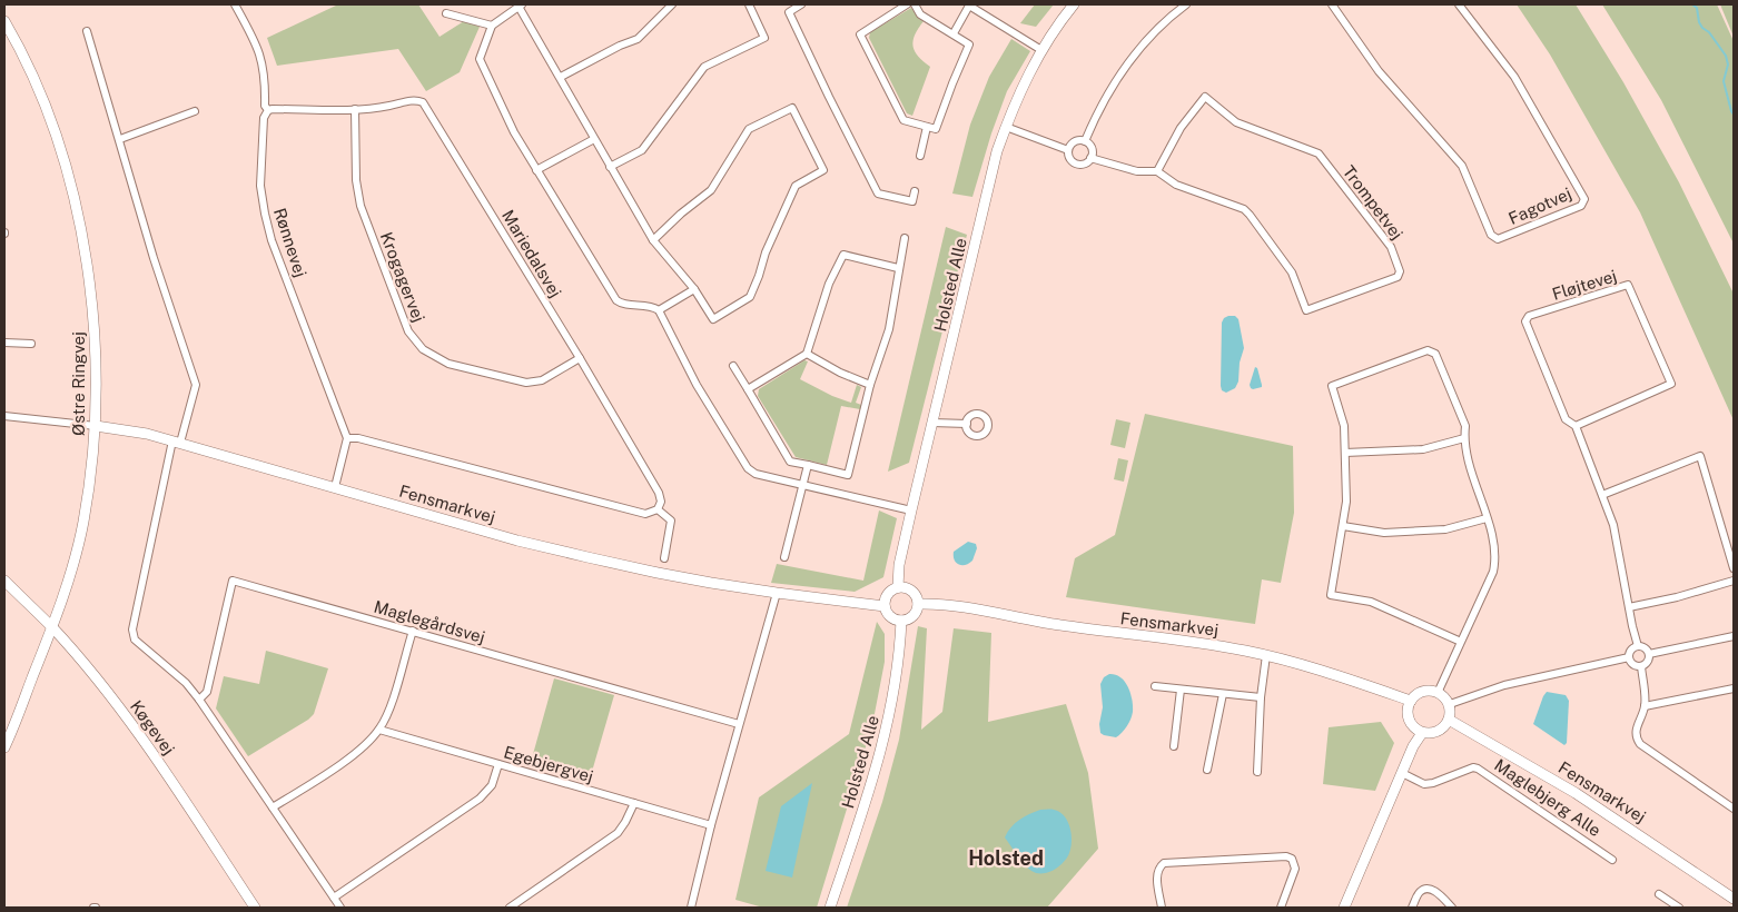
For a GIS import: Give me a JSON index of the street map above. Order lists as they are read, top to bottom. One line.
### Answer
{"streets":{"street":["Trompetvej","Fagotvej","Rønnevej","Mariedalsvej","Krogagervej","Holsted Alle","Fløjtevej","Østre Ringvej","Fensmarkvej","Maglegårdsvej","Køgevej","Egebjergvej","Maglebjerg Alle"]},"crossings":[["Rønnevej","Mariedalsvej"],["Mariedalsvej","Krogagervej"],["Holsted Alle","Fensmarkvej"],["Østre Ringvej","Fensmarkvej"],["Østre Ringvej","Køgevej"]],"districts":["Holsted"]}
